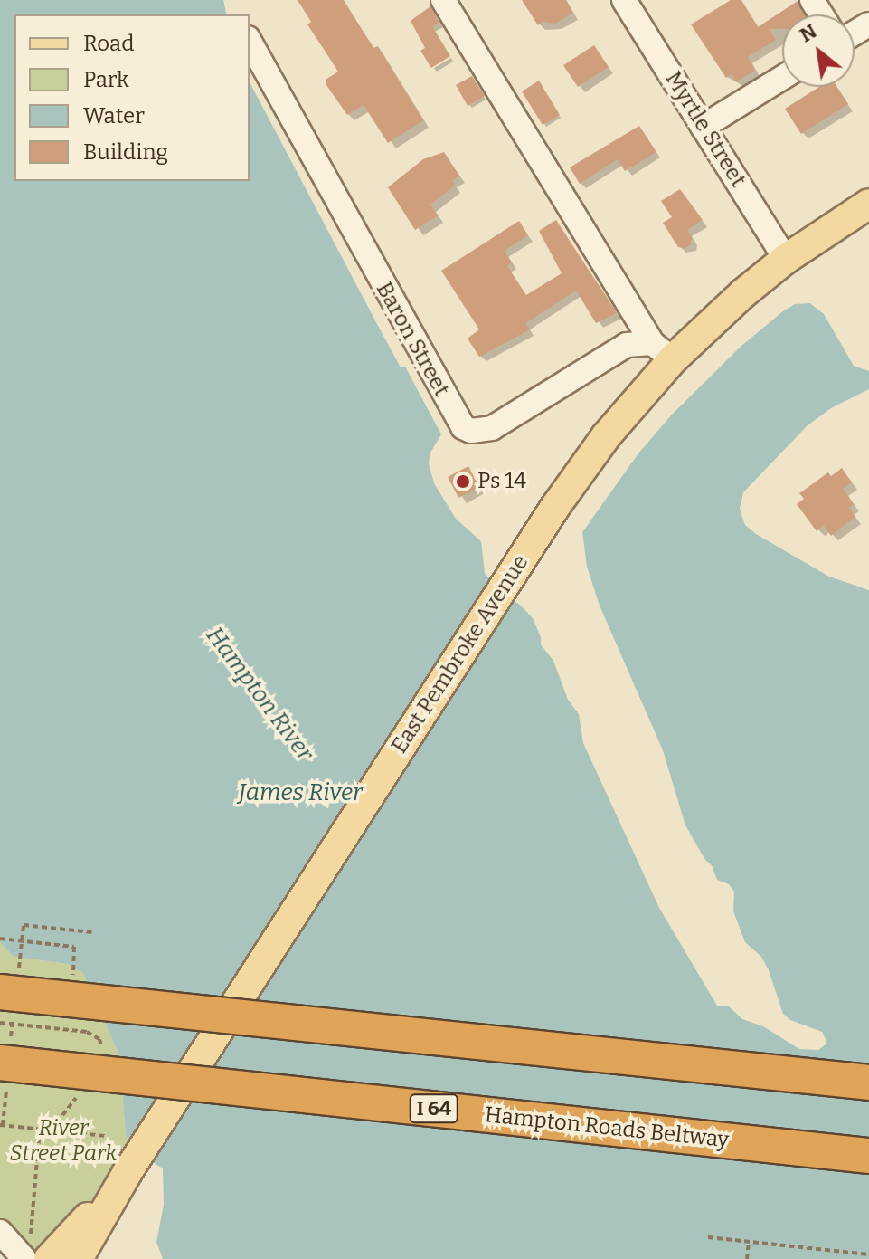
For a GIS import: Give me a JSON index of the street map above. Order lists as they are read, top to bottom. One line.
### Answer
{"streets":{"highway":["I 64","Hampton Roads Beltway"],"main road":["East Pembroke Avenue"],"street":["Myrtle Street","Baron Street"]},"crossings":[["Myrtle Street","East Pembroke Avenue"],["Baron Street","East Pembroke Avenue"]],"water":["Hampton River","James River"],"parks":["River Street Park"],"places":["Ps 14"],"legend":["Road","Park","Water","Building"],"north":"top left"}
